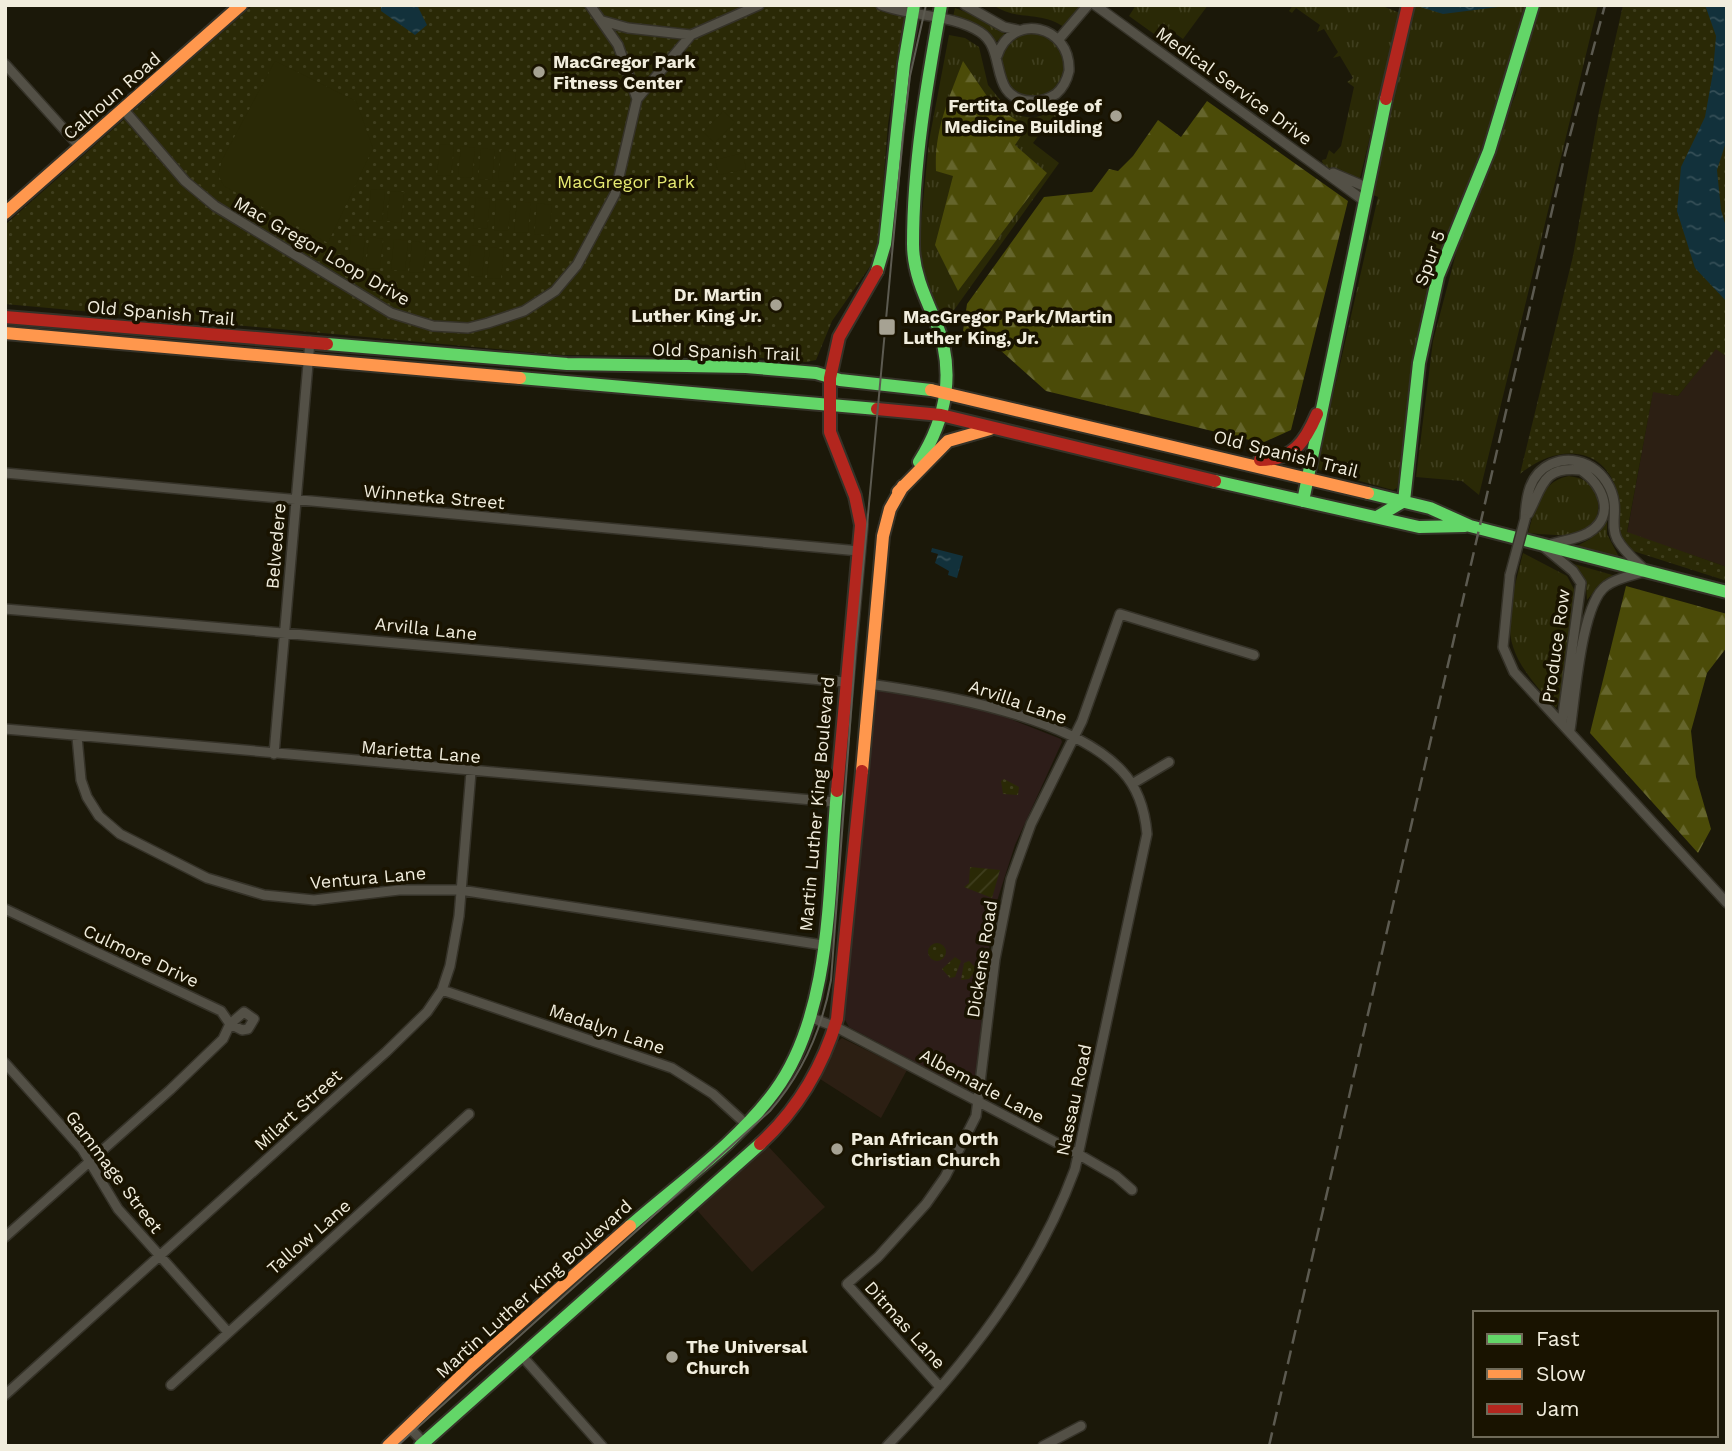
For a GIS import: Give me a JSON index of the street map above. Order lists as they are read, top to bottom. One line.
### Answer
{"streets":{"main road":["Calhoun Road","Spur 5","Old Spanish Trail","Martin Luther King Boulevard"],"street":["Medical Service Drive","Mac Gregor Loop Drive","Winnetka Street","Belvedere","Arvilla Lane","Produce Row","Marietta Lane","Ventura Lane","Culmore Drive","Dickens Road","Madalyn Lane","Albemarle Lane","Nassau Road","Milart Street","Gammage Street","Tallow Lane","Ditmas Lane"]},"crossings":[["Calhoun Road","Mac Gregor Loop Drive"],["Spur 5","Old Spanish Trail"],["Old Spanish Trail","Belvedere"],["Old Spanish Trail","Produce Row"],["Old Spanish Trail","Martin Luther King Boulevard"],["Winnetka Street","Belvedere"],["Winnetka Street","Martin Luther King Boulevard"],["Belvedere","Arvilla Lane"],["Belvedere","Marietta Lane"],["Arvilla Lane","Martin Luther King Boulevard"],["Arvilla Lane","Dickens Road"],["Arvilla Lane","Nassau Road"],["Marietta Lane","Martin Luther King Boulevard"],["Marietta Lane","Ventura Lane"],["Marietta Lane","Milart Street"],["Martin Luther King Boulevard","Ventura Lane"],["Martin Luther King Boulevard","Madalyn Lane"],["Martin Luther King Boulevard","Albemarle Lane"],["Ventura Lane","Milart Street"],["Dickens Road","Albemarle Lane"],["Dickens Road","Nassau Road"],["Dickens Road","Ditmas Lane"],["Madalyn Lane","Milart Street"],["Albemarle Lane","Nassau Road"],["Nassau Road","Ditmas Lane"],["Milart Street","Gammage Street"],["Gammage Street","Tallow Lane"]],"parks":["MacGregor Park"],"places":{"other":["MacGregor Park Fitness Center","Fertita College of Medicine Building","Dr. Martin Luther King Jr.","Pan African Orth Christian Church","The Universal Church"],"transit":["MacGregor Park/Martin Luther King, Jr."]},"legend":["Fast","Slow","Jam"]}
